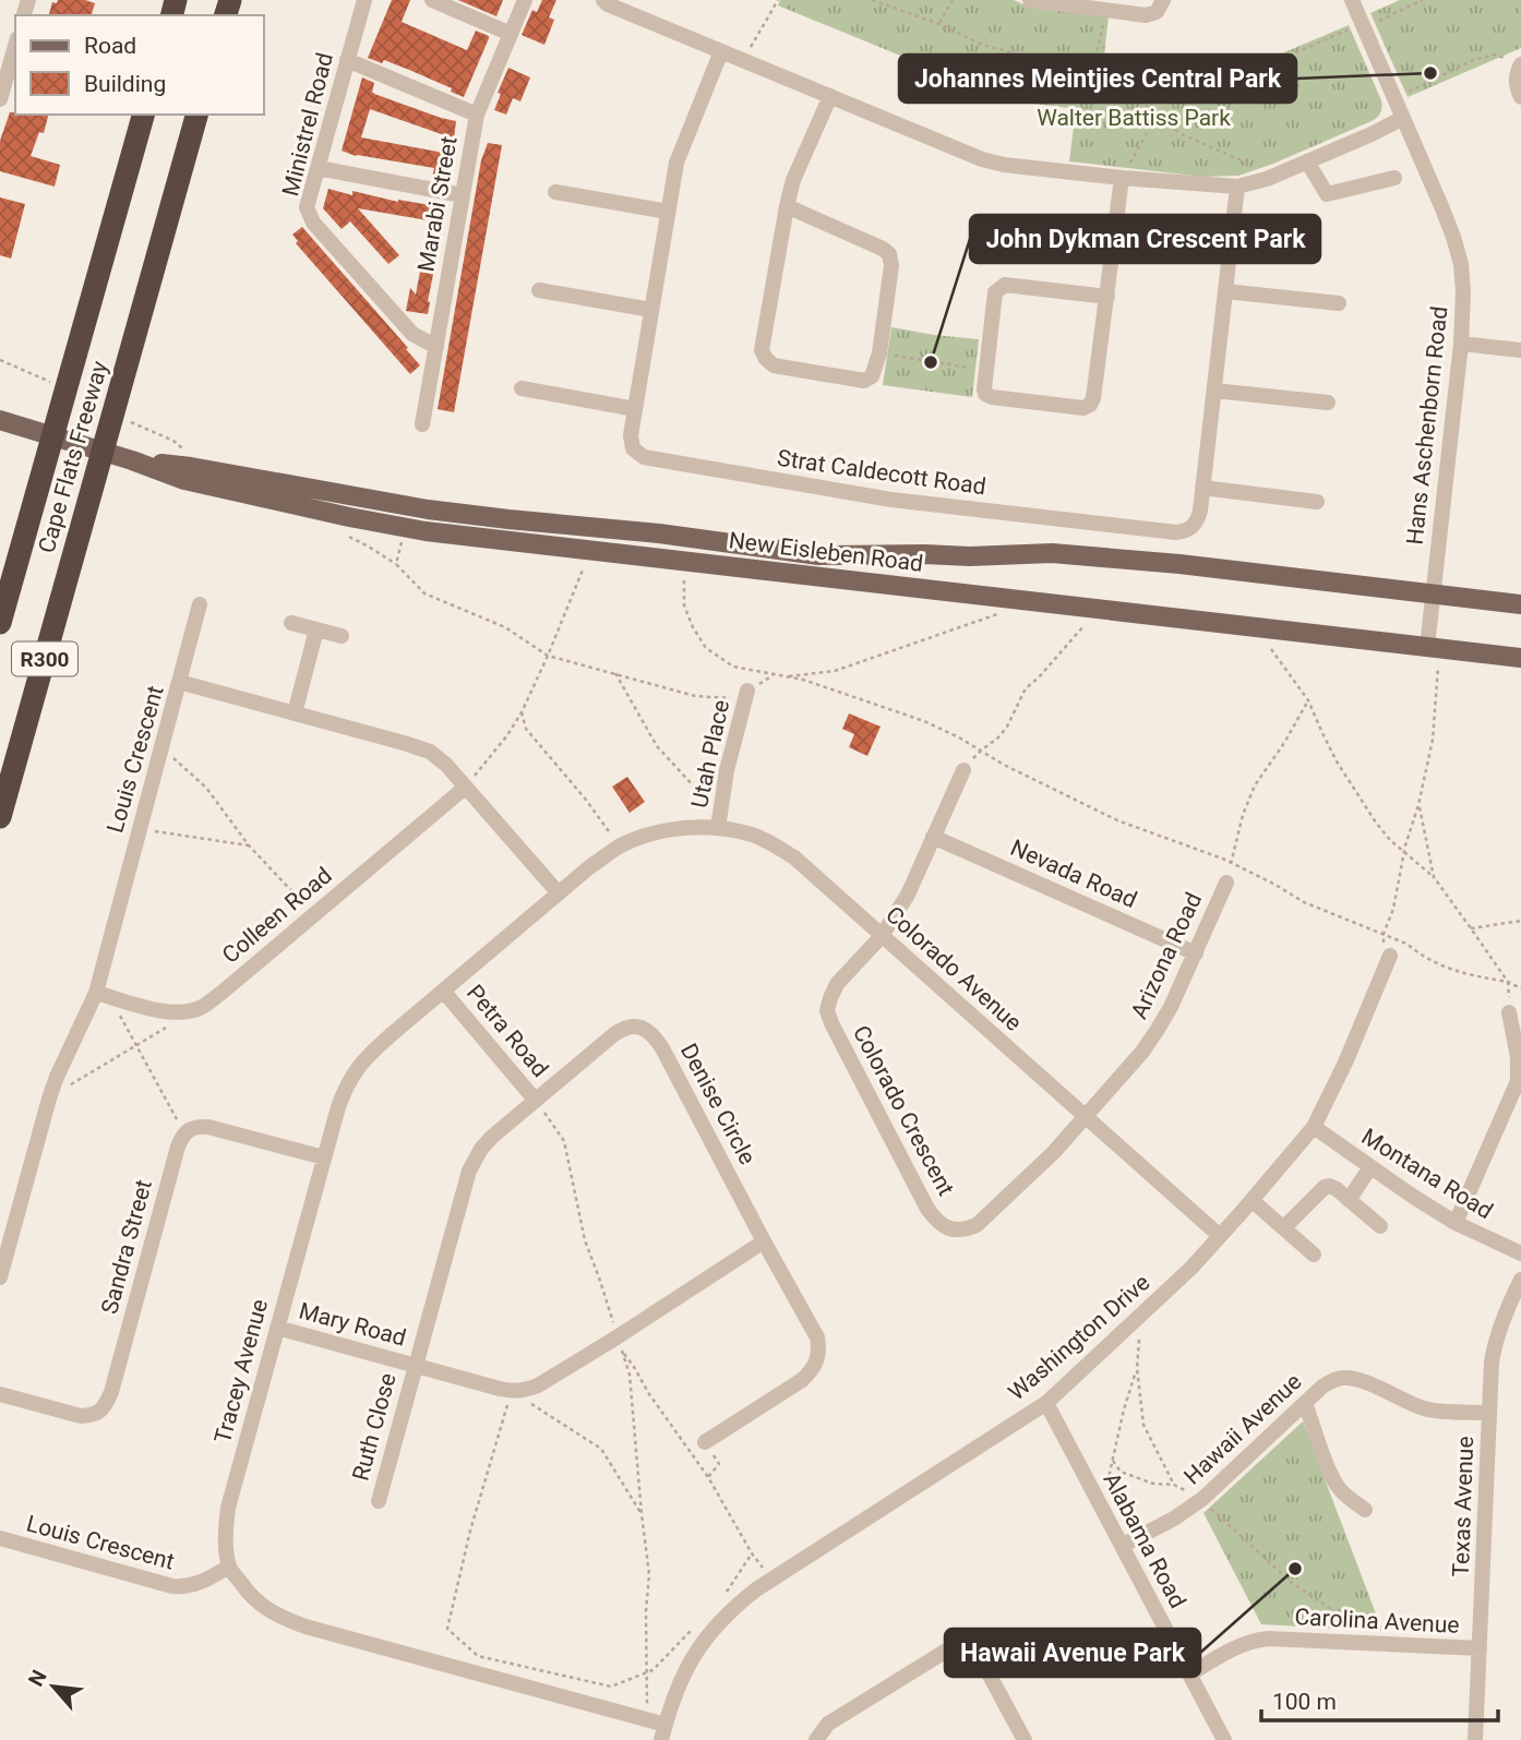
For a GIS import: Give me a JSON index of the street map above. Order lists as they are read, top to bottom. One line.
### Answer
{"streets":{"highway":["Cape Flats Freeway","R300"],"main road":["New Eisleben Road"],"street":["Ministrel Road","Marabi Street","Hans Aschenborn Road","Strat Caldecott Road","Utah Place","Louis Crescent","Nevada Road","Colleen Road","Arizona Road","Colorado Avenue","Petra Road","Denise Circle","Colorado Crescent","Montana Road","Sandra Street","Mary Road","Washington Drive","Tracey Avenue","Ruth Close","Hawaii Avenue","Texas Avenue","Alabama Road","Carolina Avenue"]},"crossings":[["Ministrel Road","Marabi Street"],["Hans Aschenborn Road","New Eisleben Road"],["Utah Place","Colorado Avenue"],["Louis Crescent","Colleen Road"],["Louis Crescent","Tracey Avenue"],["Nevada Road","Arizona Road"],["Nevada Road","Colorado Crescent"],["Arizona Road","Colorado Avenue"],["Arizona Road","Colorado Crescent"],["Colorado Avenue","Colorado Crescent"],["Colorado Avenue","Washington Drive"],["Colorado Avenue","Tracey Avenue"],["Petra Road","Denise Circle"],["Petra Road","Tracey Avenue"],["Denise Circle","Mary Road"],["Denise Circle","Ruth Close"],["Montana Road","Washington Drive"],["Sandra Street","Tracey Avenue"],["Mary Road","Tracey Avenue"],["Mary Road","Ruth Close"],["Washington Drive","Alabama Road"],["Hawaii Avenue","Texas Avenue"],["Hawaii Avenue","Alabama Road"],["Texas Avenue","Carolina Avenue"],["Alabama Road","Carolina Avenue"]],"parks":["Walter Battiss Park"],"places":["Johannes Meintjies Central Park","John Dykman Crescent Park","Hawaii Avenue Park"],"legend":["Road","Building"],"scale_bar":"100 m","north":"top left"}
